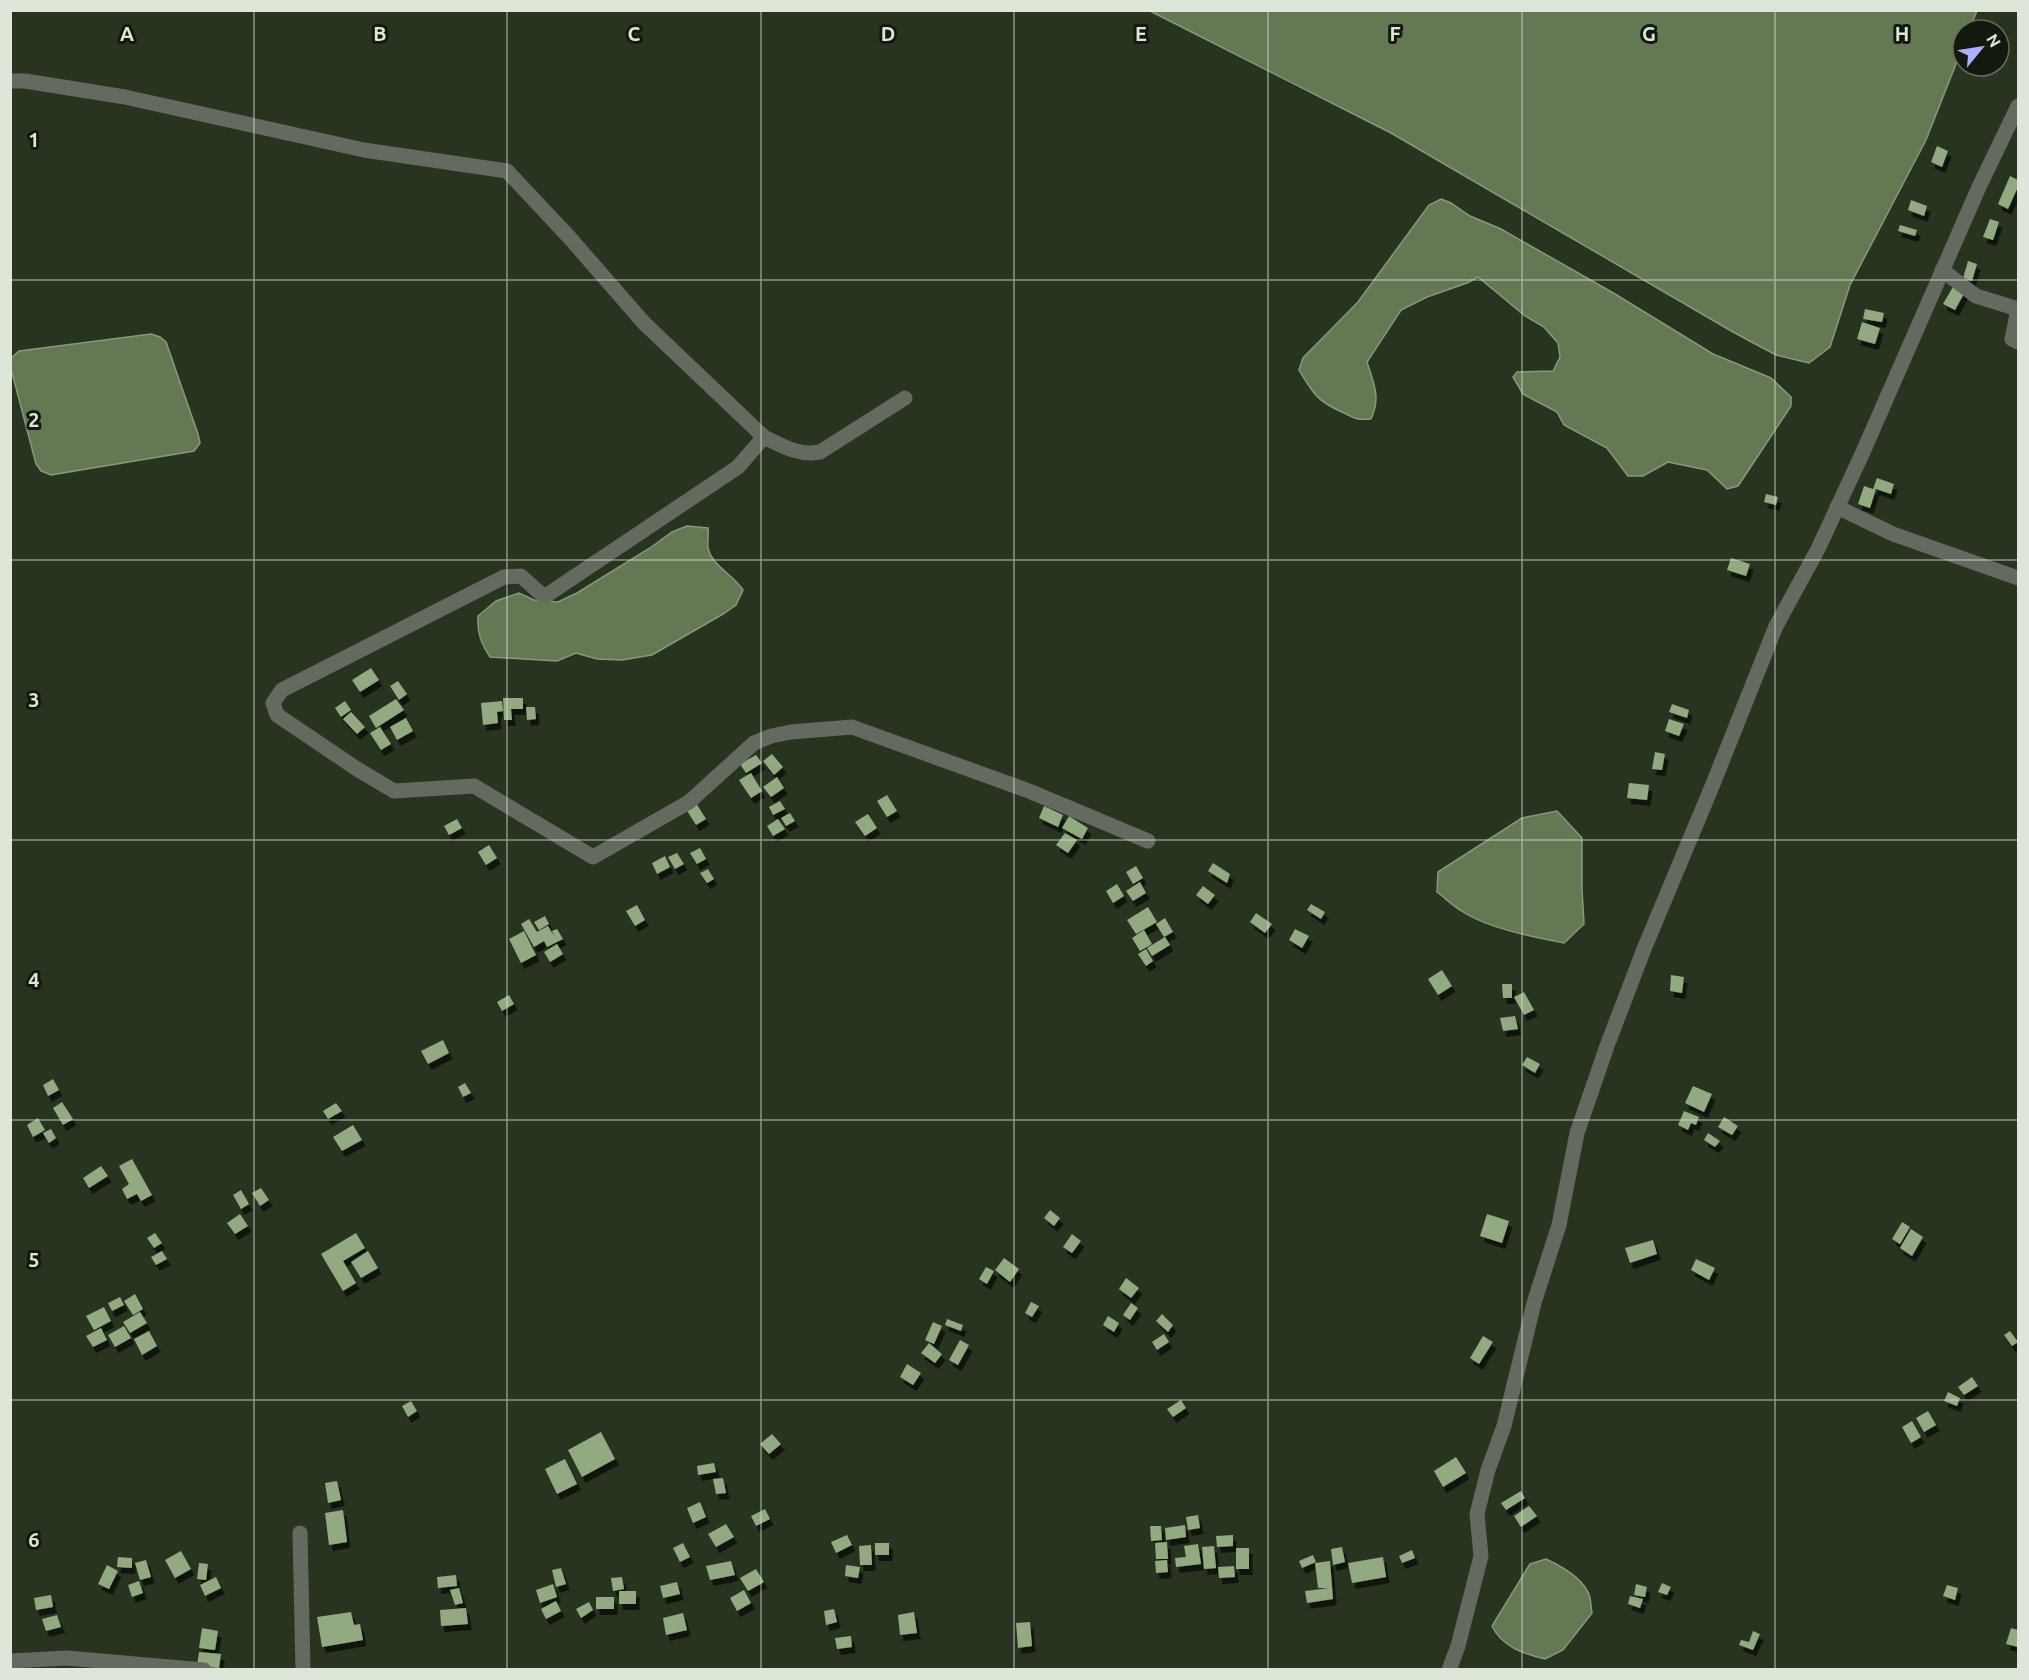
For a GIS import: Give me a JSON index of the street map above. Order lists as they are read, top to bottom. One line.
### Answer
{"north":"top right","grid":{"columns":["A","B","C","D","E","F","G","H"],"rows":["1","2","3","4","5","6"]}}
